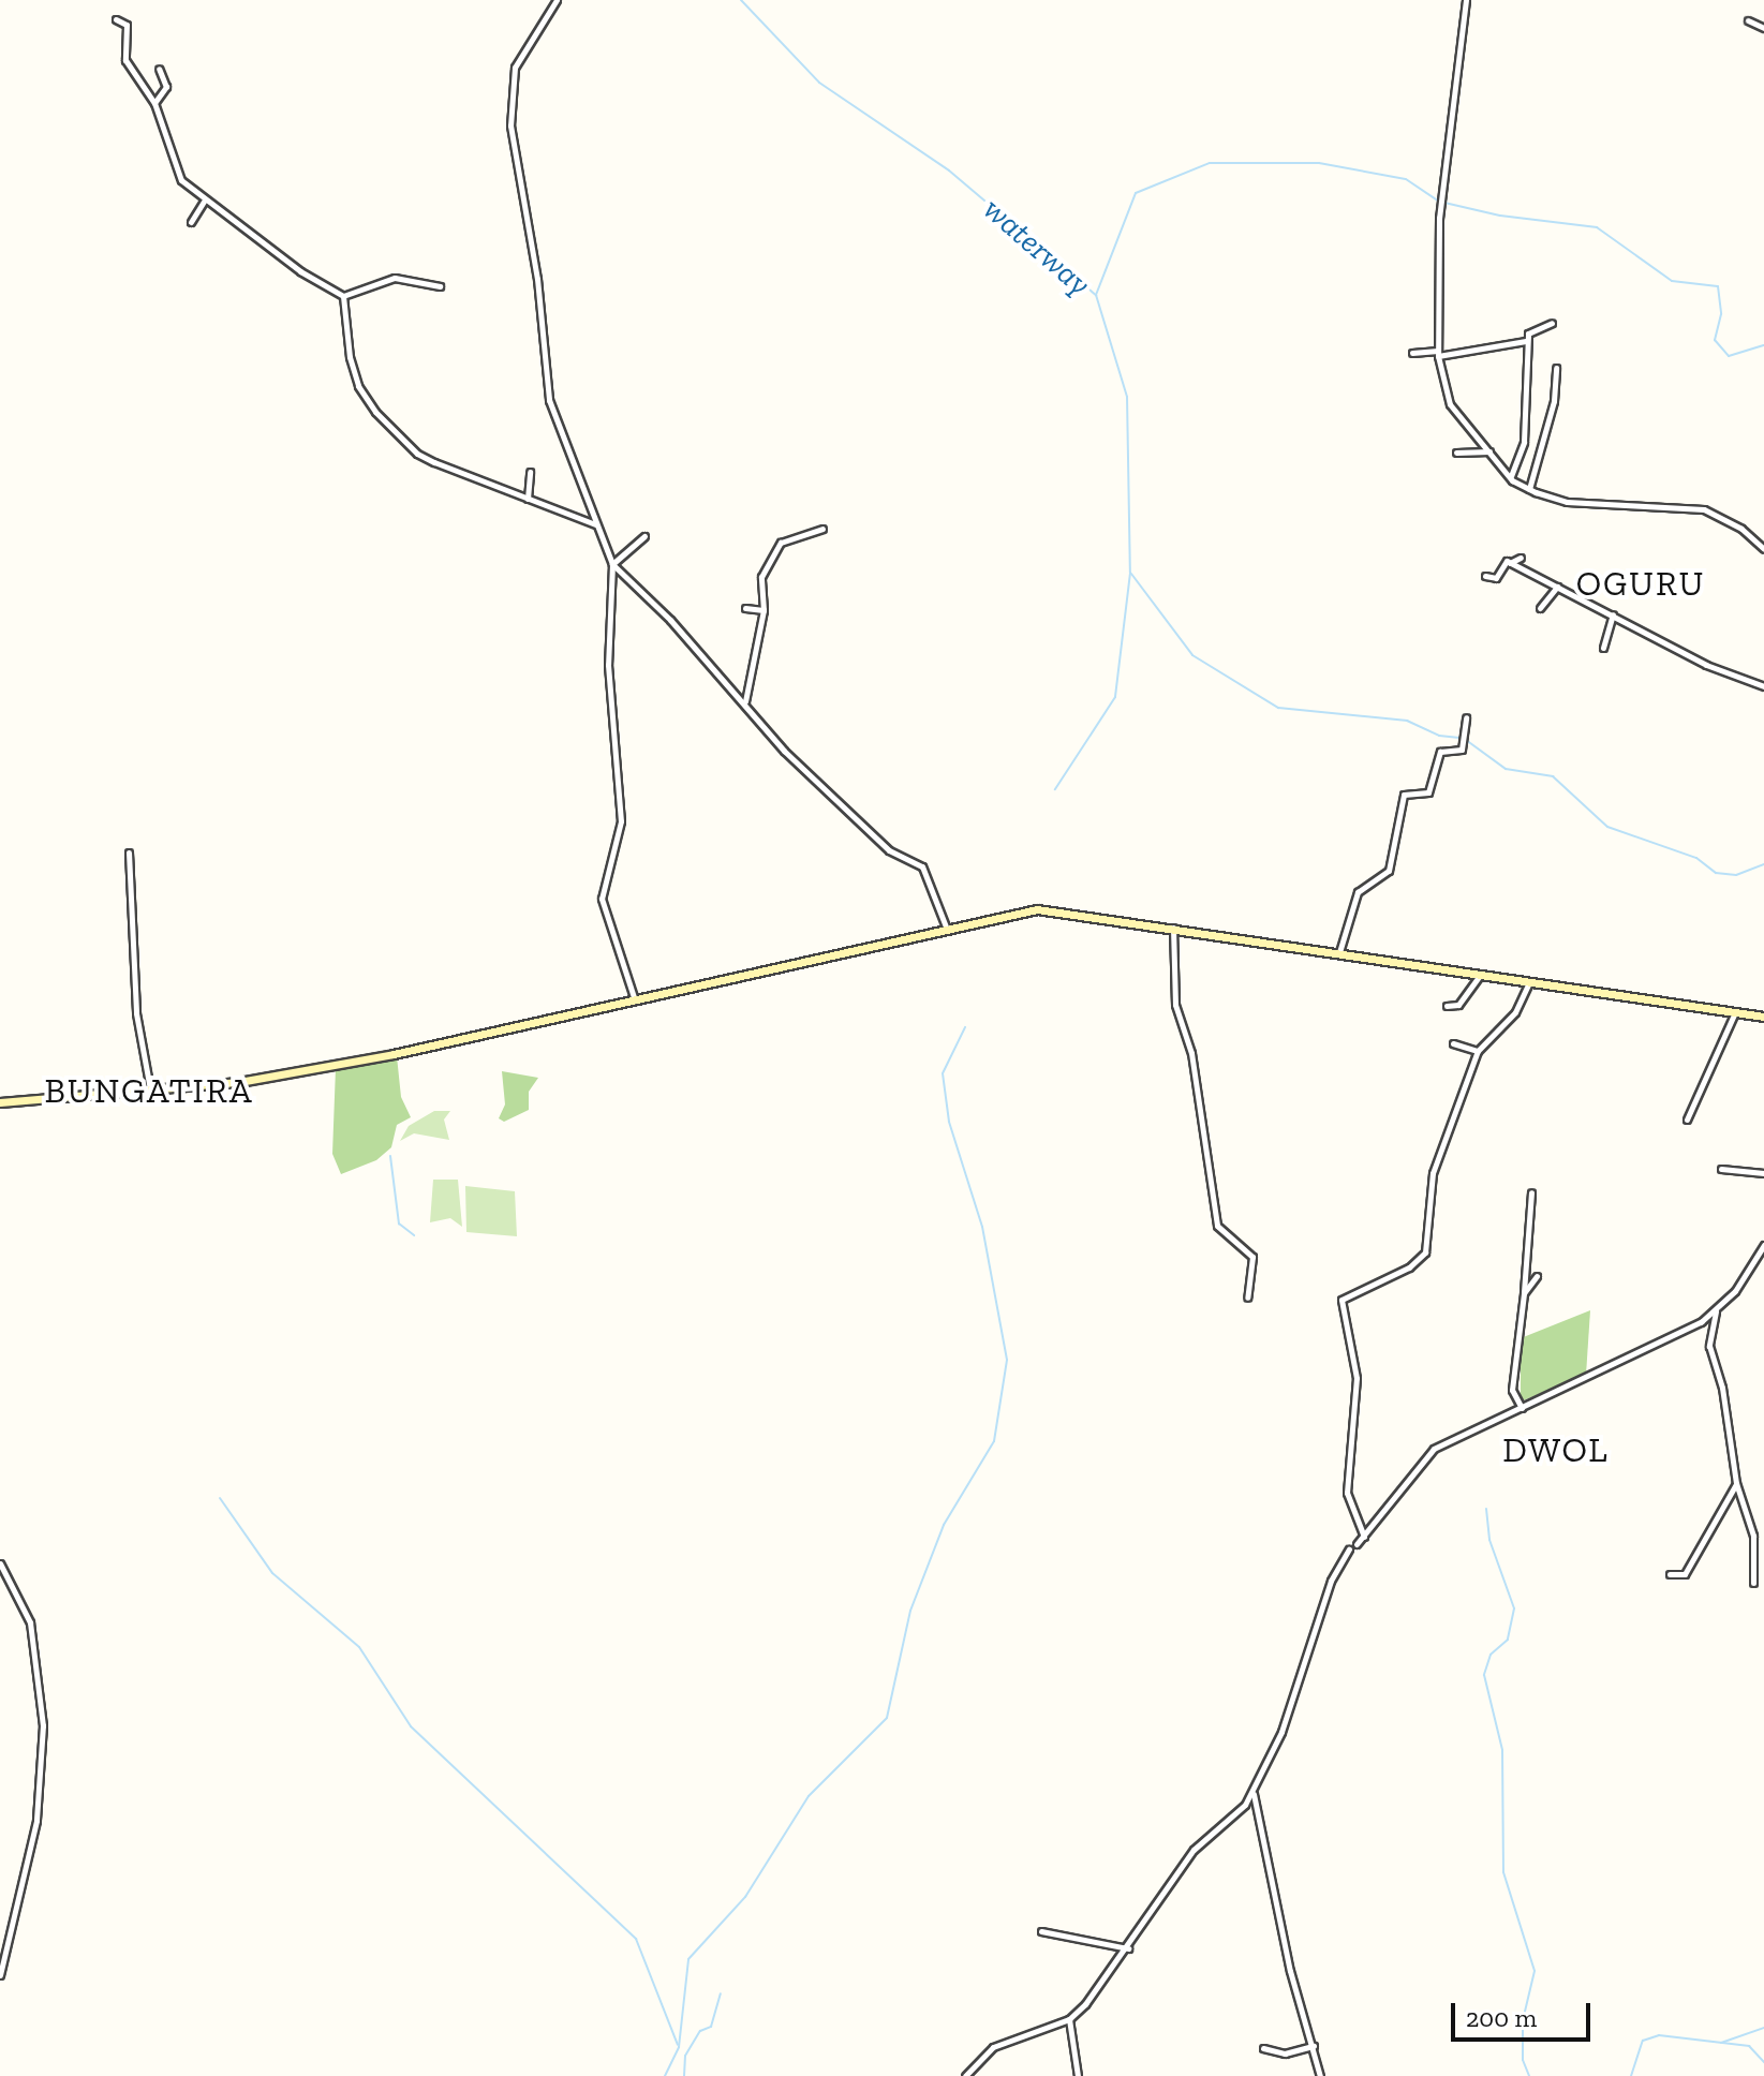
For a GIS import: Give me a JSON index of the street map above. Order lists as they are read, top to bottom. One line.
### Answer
{"districts":["OGURU","BUNGATIRA","DWOL"],"water":["waterway"],"scale_bar":"200 m"}
